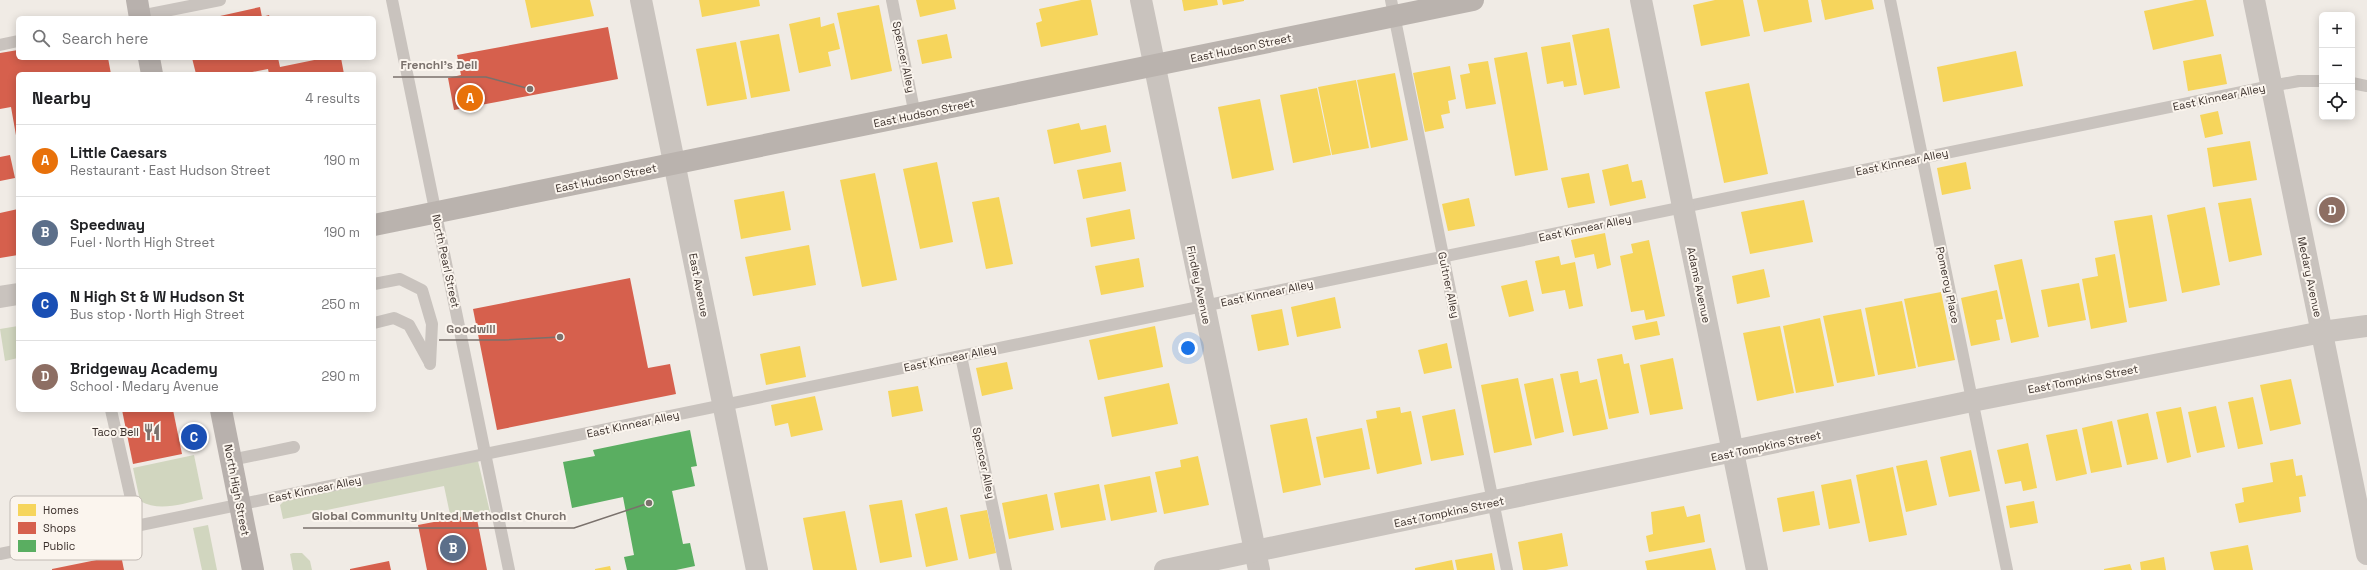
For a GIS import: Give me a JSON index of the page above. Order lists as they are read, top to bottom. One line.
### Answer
{"streets":{"main road":["East Hudson Street","North High Street"],"street":["Medary Avenue","East Avenue","Findley Avenue","Adams Avenue","East Tompkins Street"],"lane":["Spencer Alley","East Kinnear Alley","North Pearl Street","Guitner Alley","Pomeroy Place"]},"crossings":[["East Hudson Street","Spencer Alley"],["East Hudson Street","North Pearl Street"],["East Hudson Street","East Avenue"],["East Hudson Street","Findley Avenue"],["East Hudson Street","Guitner Alley"],["Spencer Alley","East Kinnear Alley"],["East Kinnear Alley","North Pearl Street"],["East Kinnear Alley","Medary Avenue"],["East Kinnear Alley","East Avenue"],["East Kinnear Alley","Findley Avenue"],["East Kinnear Alley","Guitner Alley"],["East Kinnear Alley","Adams Avenue"],["East Kinnear Alley","Pomeroy Place"],["East Kinnear Alley","North High Street"],["Medary Avenue","East Tompkins Street"],["Findley Avenue","East Tompkins Street"],["Guitner Alley","East Tompkins Street"],["Adams Avenue","East Tompkins Street"],["Pomeroy Place","East Tompkins Street"]],"places":{"other":["Frenchi's Deli","Goodwill","Global Community United Methodist Church"],"restaurant":["Taco Bell"]},"legend":["Homes","Shops","Public"],"page":{"map_buttons":["+","−"],"search":"Search here","heading":["Nearby","4 results"],"pins":["A","D","C","B"],"list":[{"mark":"A","name":"Little Caesars","note":"Restaurant · East Hudson Street","value":"190 m"},{"mark":"B","name":"Speedway","note":"Fuel · North High Street","value":"190 m"},{"mark":"C","name":"N High St & W Hudson St","note":"Bus stop · North High Street","value":"250 m"},{"mark":"D","name":"Bridgeway Academy","note":"School · Medary Avenue","value":"290 m"}]}}
